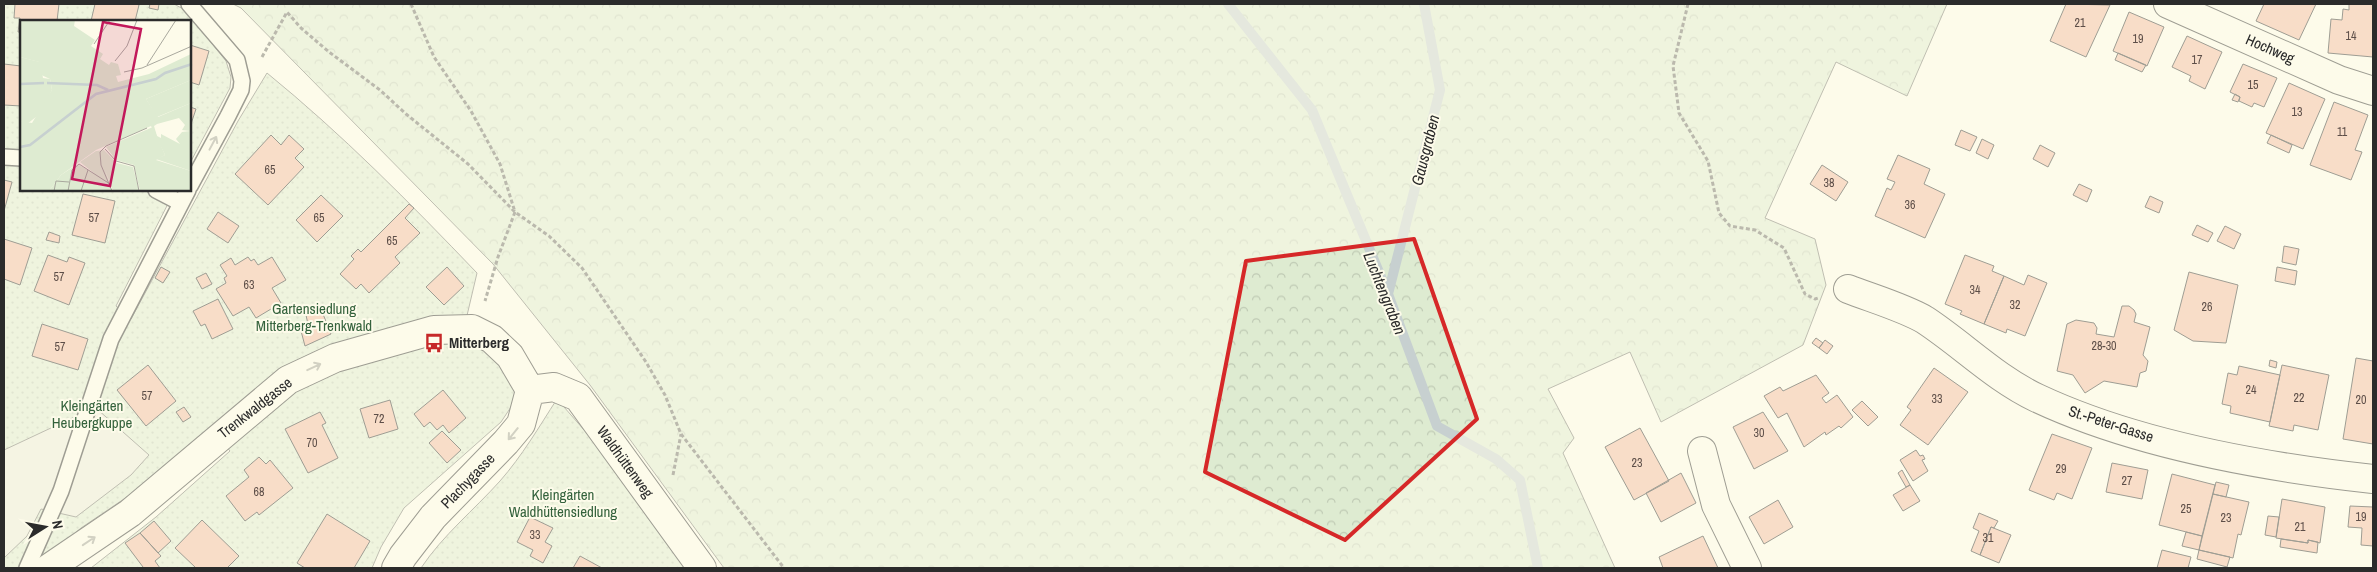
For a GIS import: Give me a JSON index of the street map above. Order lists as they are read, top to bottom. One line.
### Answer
{"streets":{"street":["Hochweg","Trenkwaldgasse","St.-Peter-Gasse","Waldhüttenweg","Plachygasse"]},"crossings":[["Trenkwaldgasse","Waldhüttenweg"],["Trenkwaldgasse","Plachygasse"],["Waldhüttenweg","Plachygasse"]],"one_way":["Trenkwaldgasse","Plachygasse"],"water":["Gausgraben","Luchtengraben"],"parks":["Gartensiedlung Mitterberg-Trenkwald","Kleingärten Heubergkuppe","Kleingärten Waldhüttensiedlung"],"places":{"bus stop":["Mitterberg"]},"house_numbers":["21","14","19","17","15","13","11","65","38","36","57","65","65","57","63","34","32","26","28-30","57","24","57","22","33","20","72","30","70","23","29","27","68","25","19","23","21","33","31"],"north":"right"}
